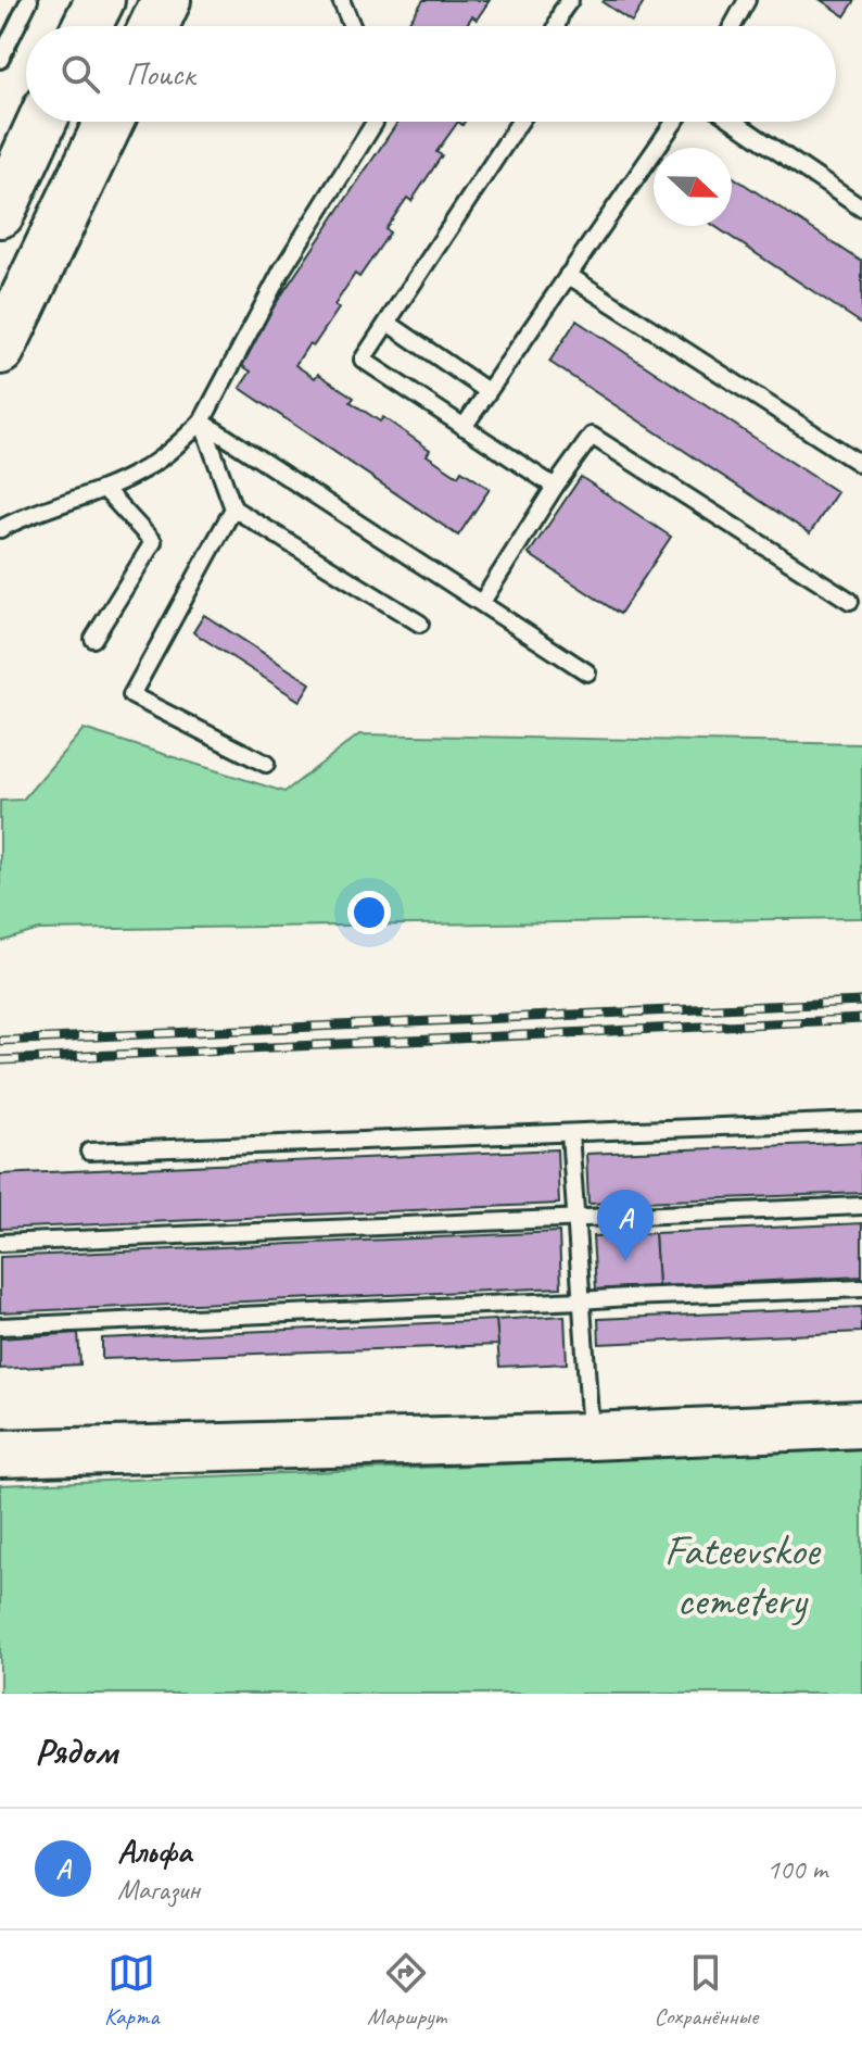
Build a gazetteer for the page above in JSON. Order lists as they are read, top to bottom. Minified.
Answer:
{"parks":["Fateevskoe cemetery"],"north":"right","page":{"search":"Поиск","pins":"A","heading":"Рядом","list":[{"mark":"A","name":"Альфа","note":"Магазин","value":"100 m"}],"nav":["Карта","Маршрут","Сохранённые"]}}
